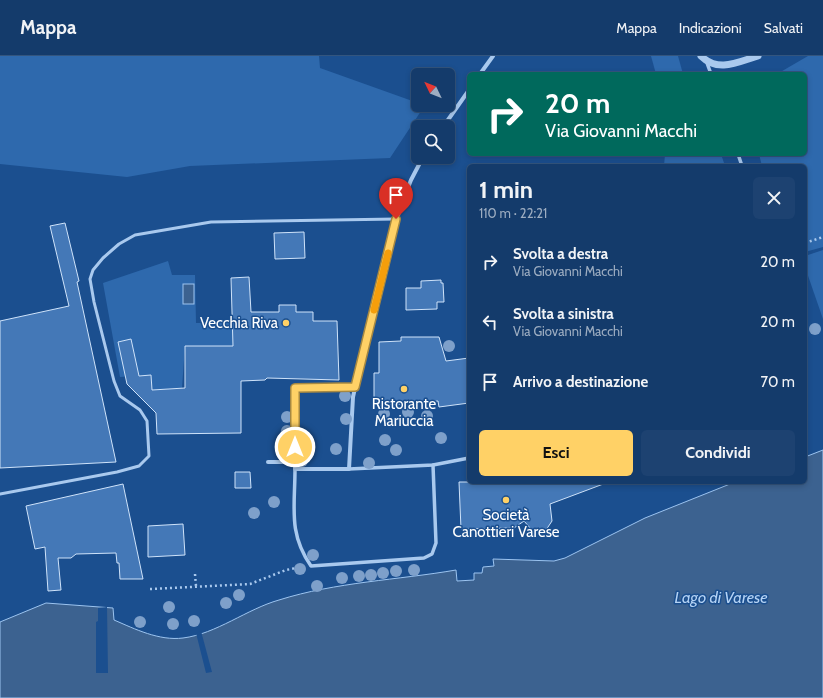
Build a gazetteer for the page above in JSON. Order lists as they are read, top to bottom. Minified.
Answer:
{"water":["Lago di Varese"],"places":["Vecchia Riva","Ristorante Mariuccia","Società Canottieri Varese"],"north":"top left","page":{"header":"Mappa","nav":["Mappa","Indicazioni","Salvati"],"turn":["20 m","Via Giovanni Macchi"],"heading":["1 min","110 m · 22:21"],"list":[{"name":"Svolta a destra","note":"Via Giovanni Macchi","value":"20 m"},{"name":"Svolta a sinistra","note":"Via Giovanni Macchi","value":"20 m"},{"name":"Arrivo a destinazione","value":"70 m"}],"buttons":["Esci","Condividi"]}}
